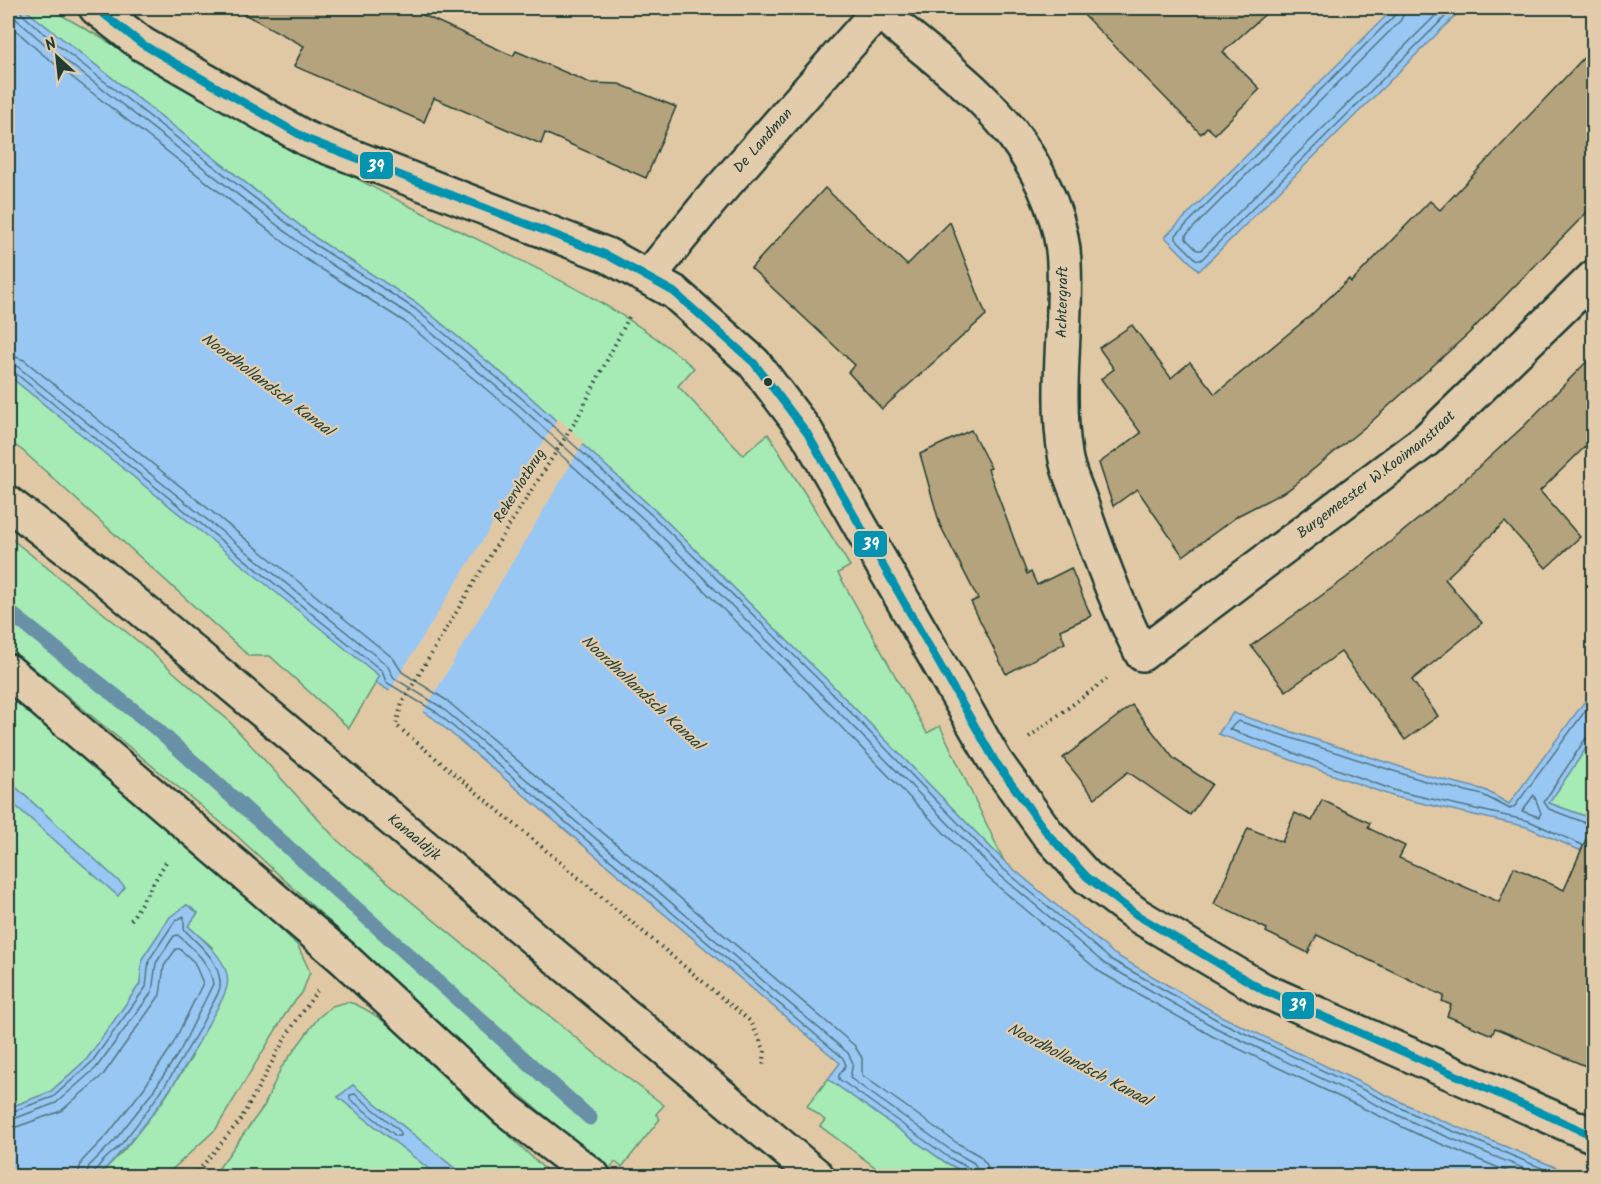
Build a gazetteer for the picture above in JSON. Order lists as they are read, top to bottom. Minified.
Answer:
{"streets":{"street":["De Landman","Achtergraft","Burgemeester W.Kooimanstraat","Kanaaldijk"],"path":["Rekervlotbrug"]},"crossings":[["De Landman","Achtergraft"],["De Landman","Rekervlotbrug"],["Achtergraft","Burgemeester W.Kooimanstraat"]],"water":["Noordhollandsch Kanaal"],"lines":["transit line 39"],"north":"top left"}
